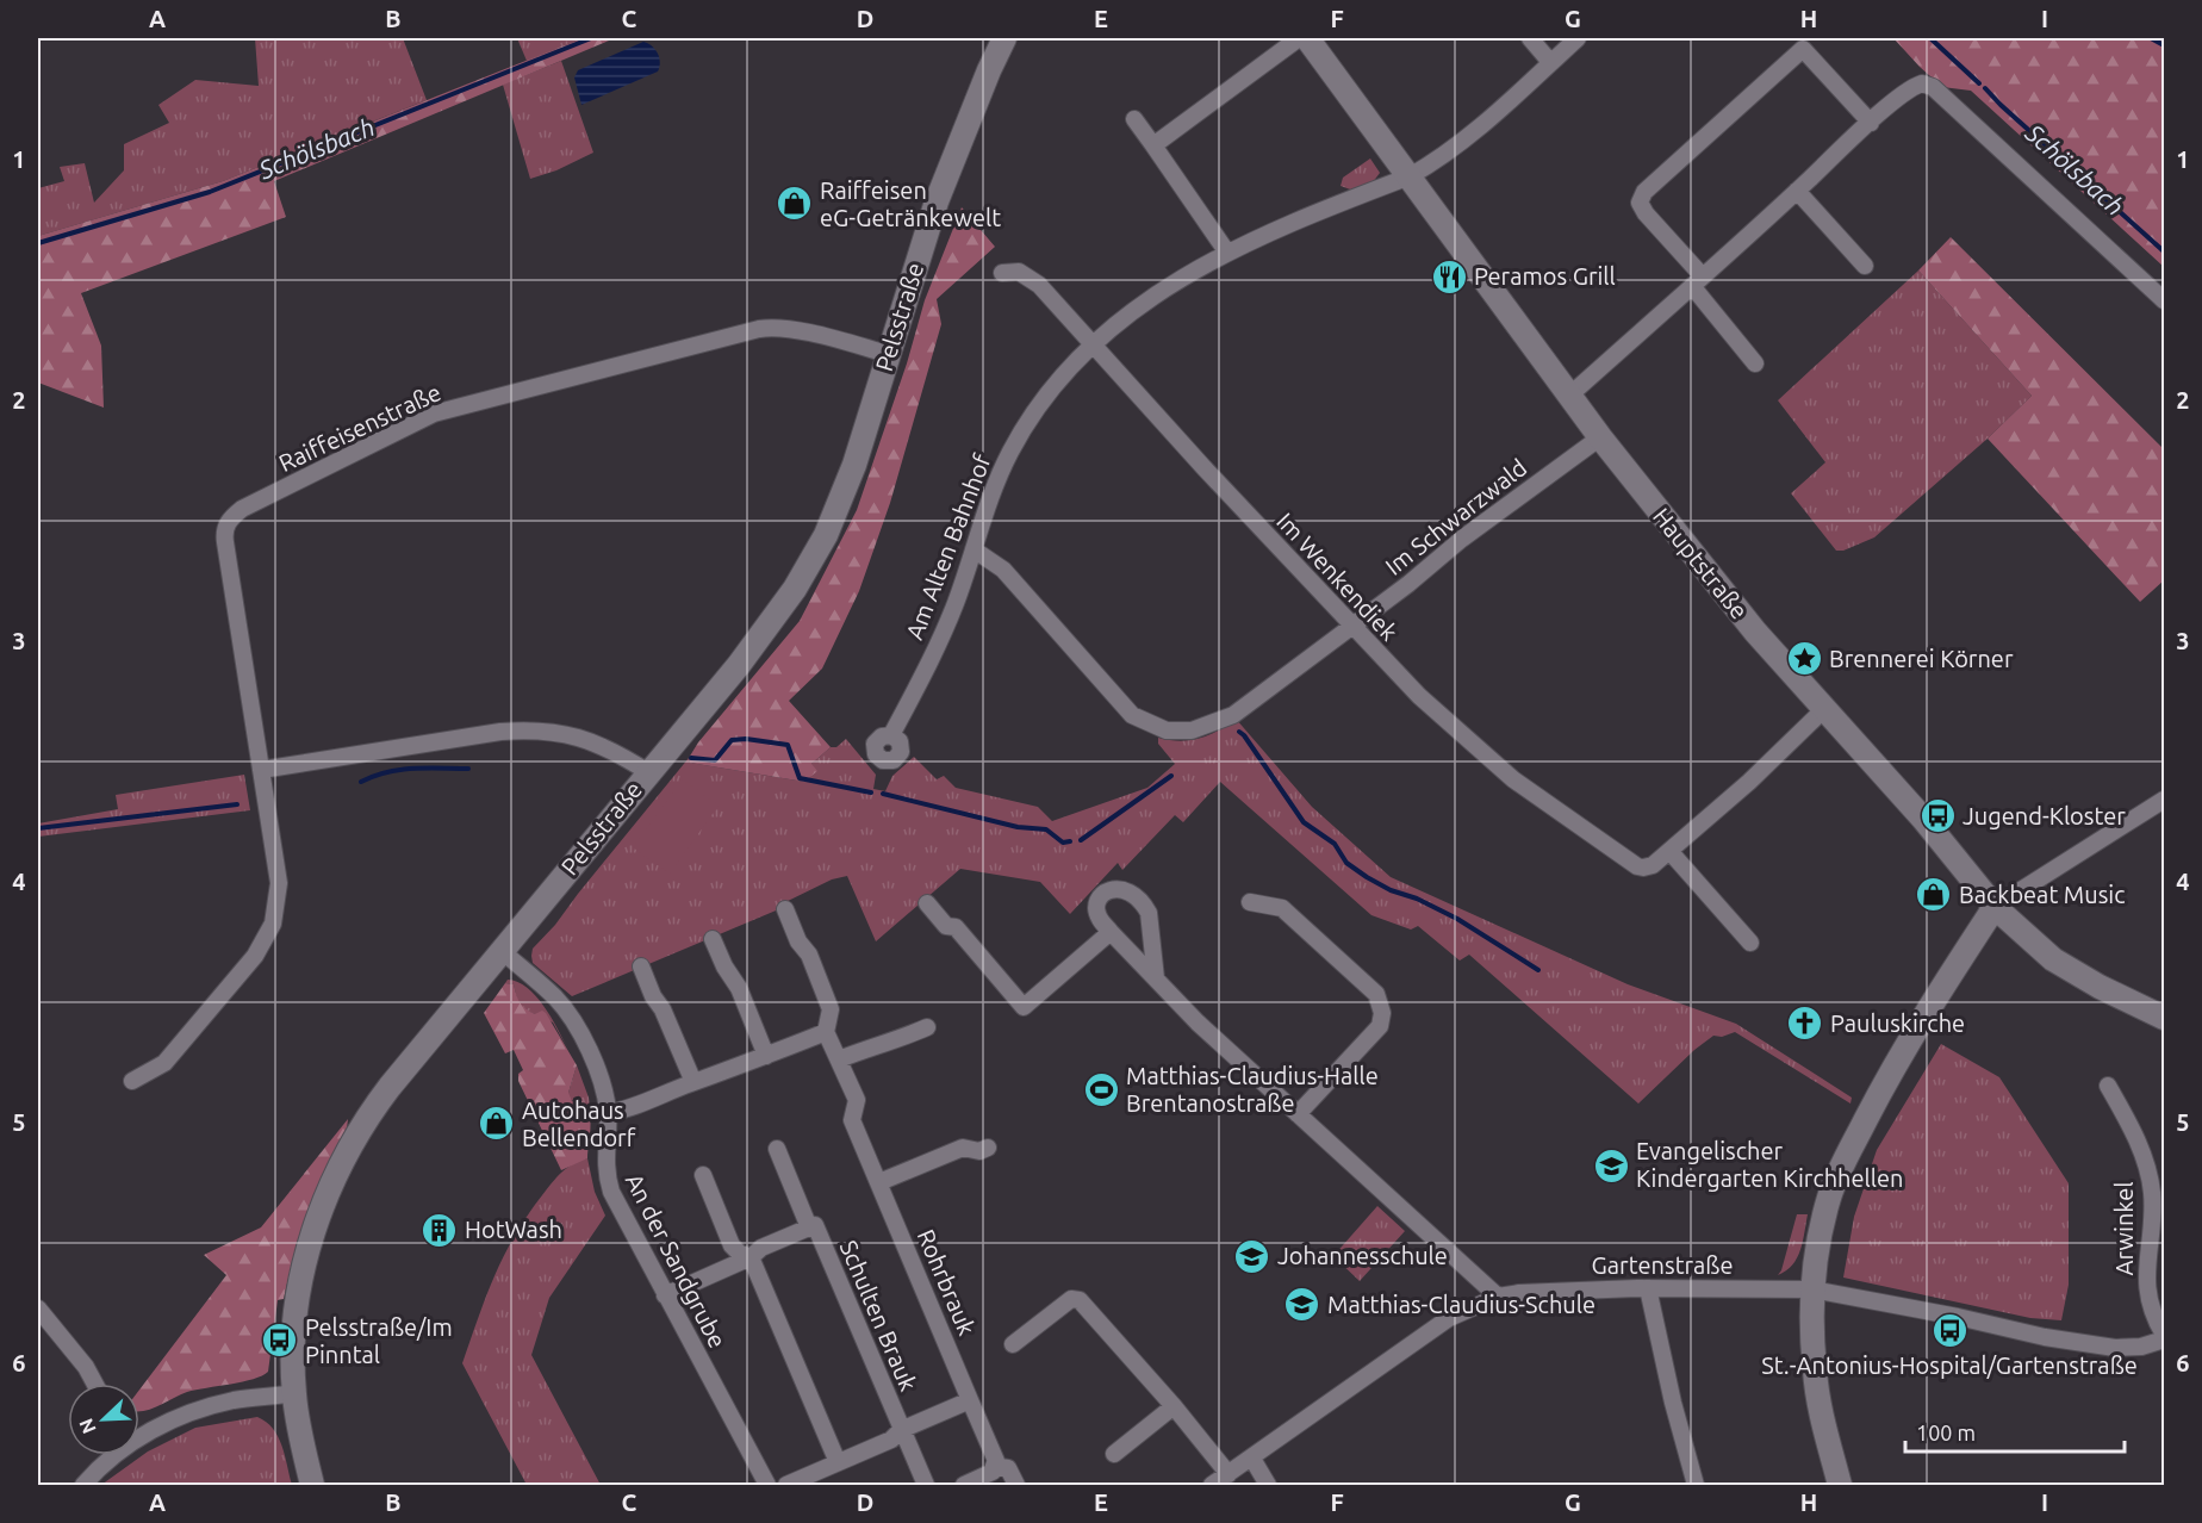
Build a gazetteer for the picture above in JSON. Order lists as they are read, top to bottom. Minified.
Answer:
{"streets":{"street":["Pelsstraße","Raiffeisenstraße","Im Schwarzwald","Am Alten Bahnhof","Hauptstraße","Im Wenkendiek","Arwinkel","An der Sandgrube","Gartenstraße","Rohrbrauk","Schulten Brauk"]},"crossings":[["Pelsstraße","Raiffeisenstraße"],["Pelsstraße","An der Sandgrube"],["Im Schwarzwald","Am Alten Bahnhof"],["Im Schwarzwald","Hauptstraße"],["Im Schwarzwald","Im Wenkendiek"],["Am Alten Bahnhof","Hauptstraße"],["Am Alten Bahnhof","Im Wenkendiek"],["Hauptstraße","Im Wenkendiek"],["Arwinkel","Gartenstraße"],["An der Sandgrube","Schulten Brauk"]],"water":["Schölsbach"],"places":{"shop":["Raiffeisen eG-Getränkewelt","Backbeat Music","Autohaus Bellendorf"],"restaurant":["Peramos Grill"],"place":["Brennerei Körner"],"bus stop":["Jugend-Kloster","St.-Antonius-Hospital/Gartenstraße","Pelsstraße/Im Pinntal"],"church":["Pauluskirche"],"sports":["Matthias-Claudius-Halle Brentanostraße"],"school or university":["Evangelischer Kindergarten Kirchhellen","Johannesschule","Matthias-Claudius-Schule"],"building":["HotWash"]},"scale_bar":"100 m","north":"bottom left","grid":{"columns":["A","B","C","D","E","F","G","H","I"],"rows":["1","2","3","4","5","6"]}}
